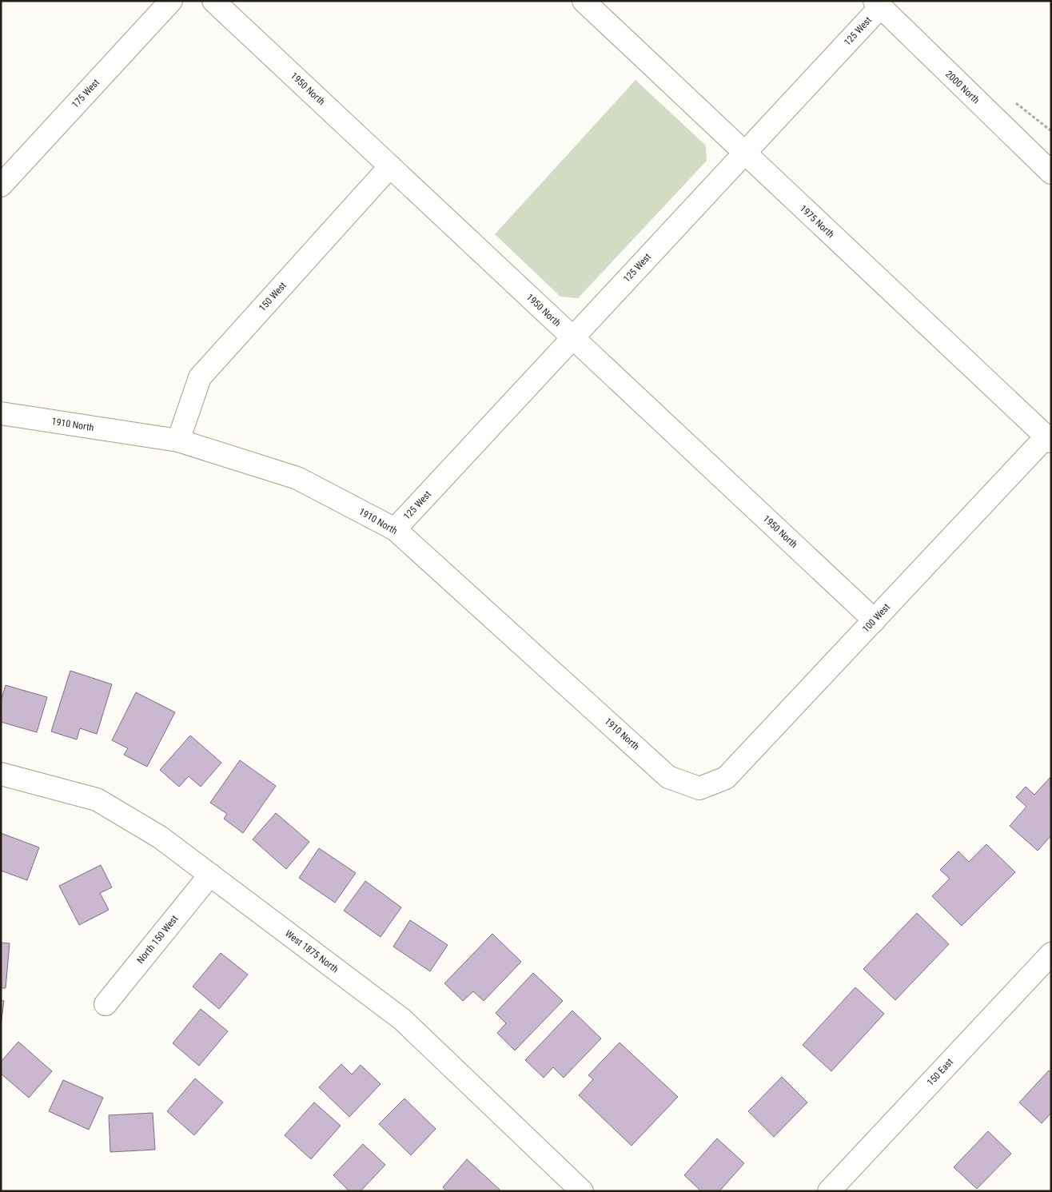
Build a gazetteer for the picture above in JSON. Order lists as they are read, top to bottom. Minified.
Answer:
{"streets":{"street":["125 West","2000 North","1950 North","175 West","1975 North","150 West","1910 North","100 West","North 150 West","West 1875 North","150 East"]},"crossings":[["125 West","2000 North"],["125 West","1950 North"],["125 West","1975 North"],["125 West","1910 North"],["1950 North","150 West"],["1950 North","100 West"],["1975 North","100 West"],["150 West","1910 North"],["1910 North","100 West"],["North 150 West","West 1875 North"]]}
